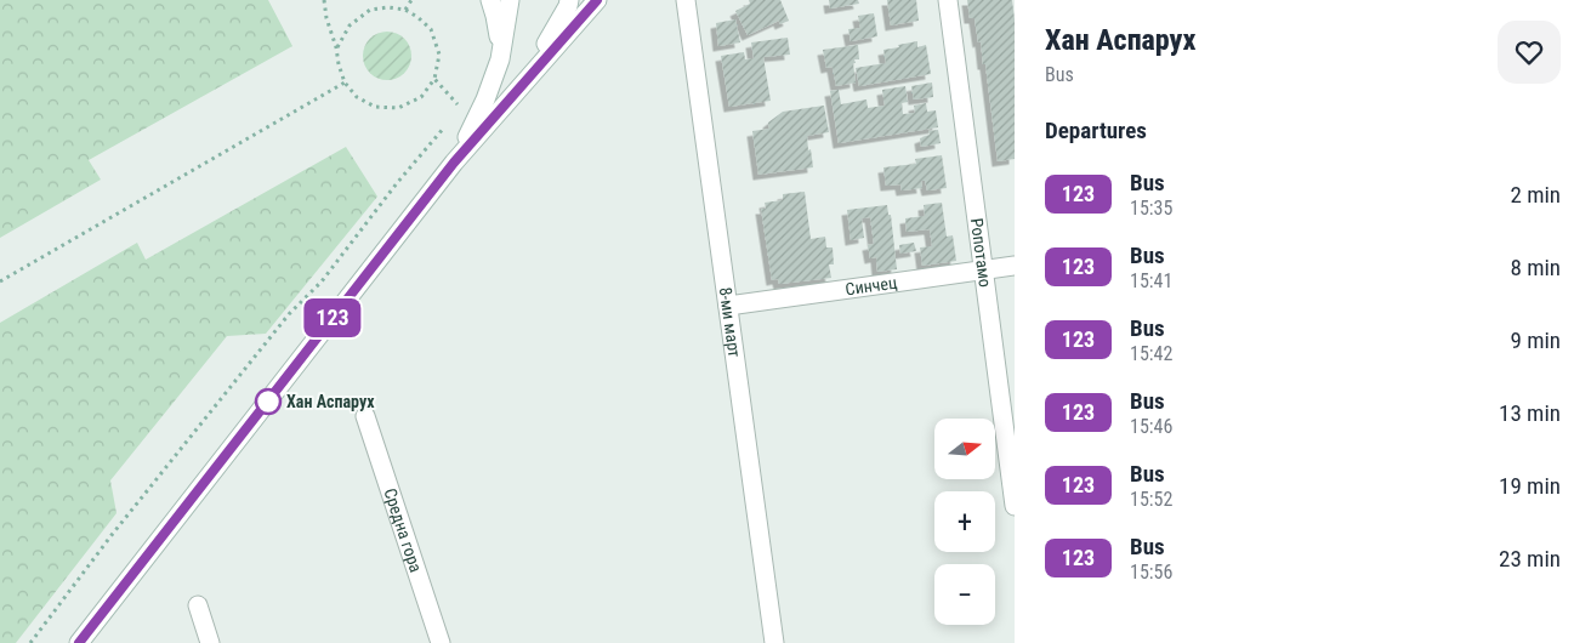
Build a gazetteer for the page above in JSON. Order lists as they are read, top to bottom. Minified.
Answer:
{"streets":{"street":["Ропотамо","Синчец","8-ми март","Средна гора"]},"crossings":[["Ропотамо","Синчец"],["Синчец","8-ми март"]],"places":["Хан Аспарух"],"lines":["bus line 123"],"north":"right","page":{"on_map":"123","heading":[["Хан Аспарух","Bus"],"Departures"],"list":[{"mark":"123","name":"Bus","note":"15:35","value":"2 min"},{"mark":"123","name":"Bus","note":"15:41","value":"8 min"},{"mark":"123","name":"Bus","note":"15:42","value":"9 min"},{"mark":"123","name":"Bus","note":"15:46","value":"13 min"},{"mark":"123","name":"Bus","note":"15:52","value":"19 min"},{"mark":"123","name":"Bus","note":"15:56","value":"23 min"}],"map_buttons":["+","−"]}}
